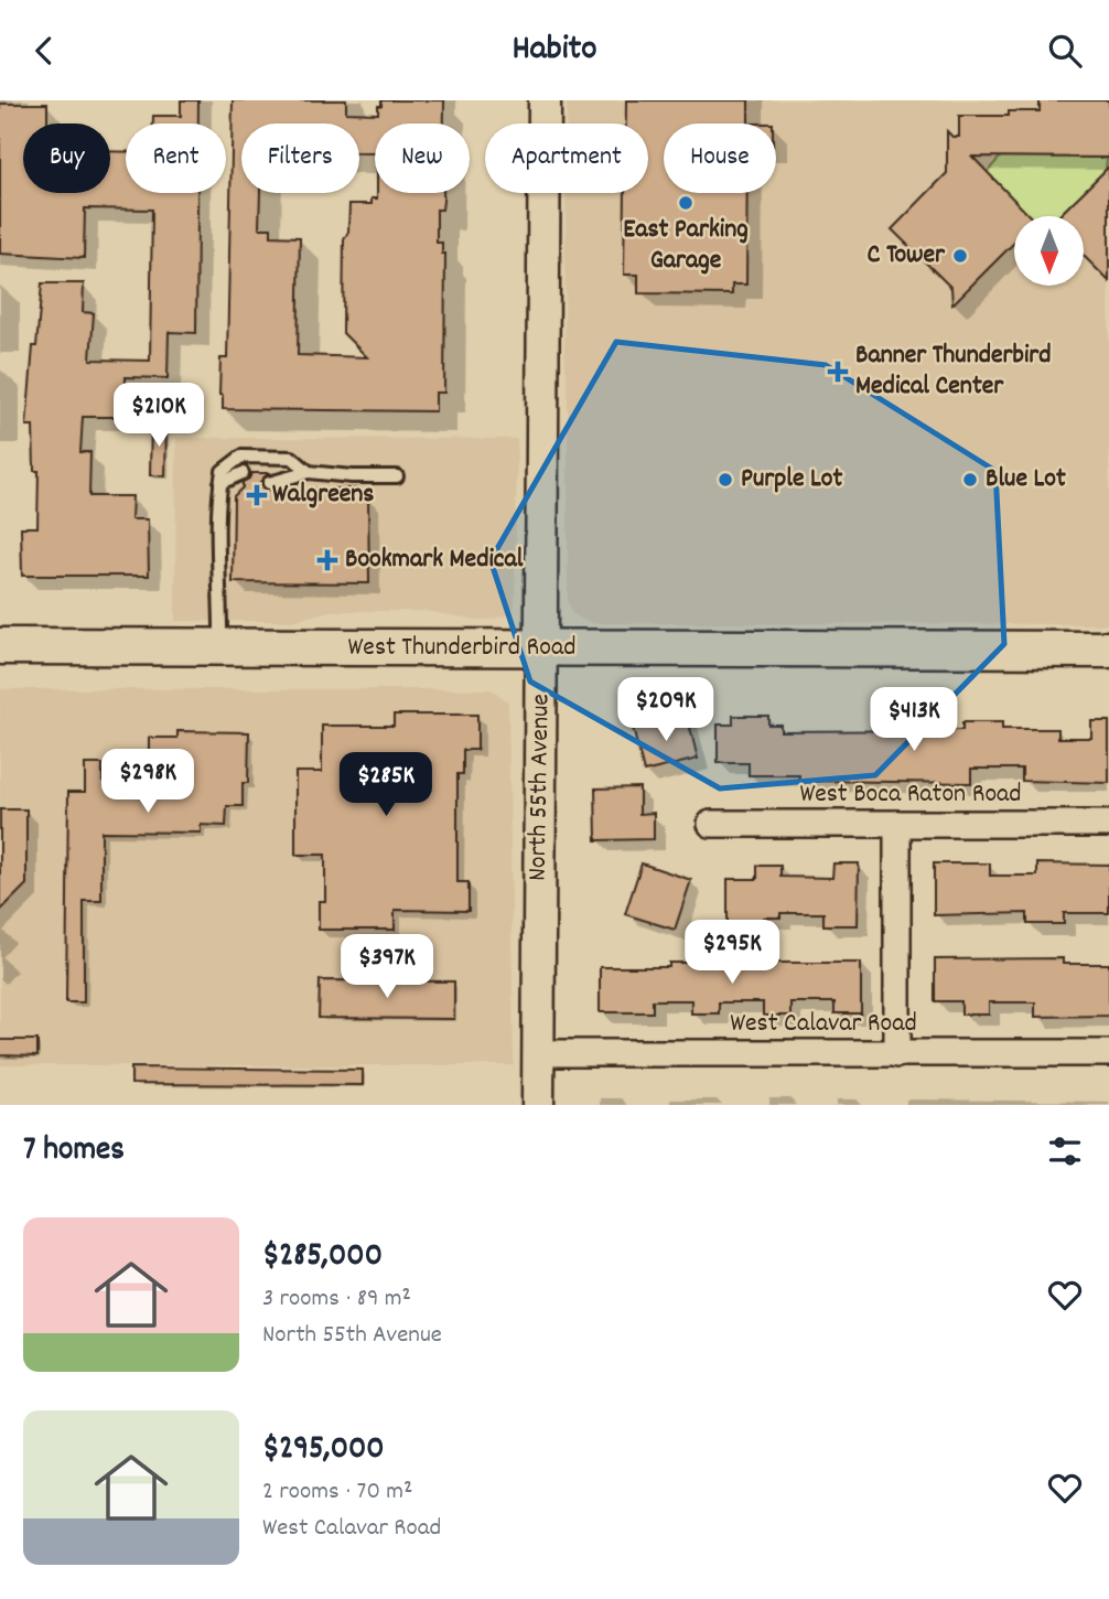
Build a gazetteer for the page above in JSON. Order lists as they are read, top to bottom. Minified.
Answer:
{"streets":{"main road":["West Thunderbird Road"],"street":["North 55th Avenue","West Boca Raton Road","West Calavar Road"]},"crossings":[["West Thunderbird Road","North 55th Avenue"],["North 55th Avenue","West Calavar Road"]],"places":{"other":["East Parking Garage","C Tower","Purple Lot","Blue Lot"],"health":["Banner Thunderbird Medical Center","Walgreens","Bookmark Medical"]},"north":"bottom","page":{"header":"Habito","chip":["Buy","Rent","Filters","New","Apartment","House"],"price":["$210K","$209K","$413K","$298K","$285K","$295K","$397K"],"heading":"7 homes","list":[{"name":"$285,000","note":"3 rooms · 89 m² · North 55th Avenue"},{"name":"$295,000","note":"2 rooms · 70 m² · West Calavar Road"}]}}
